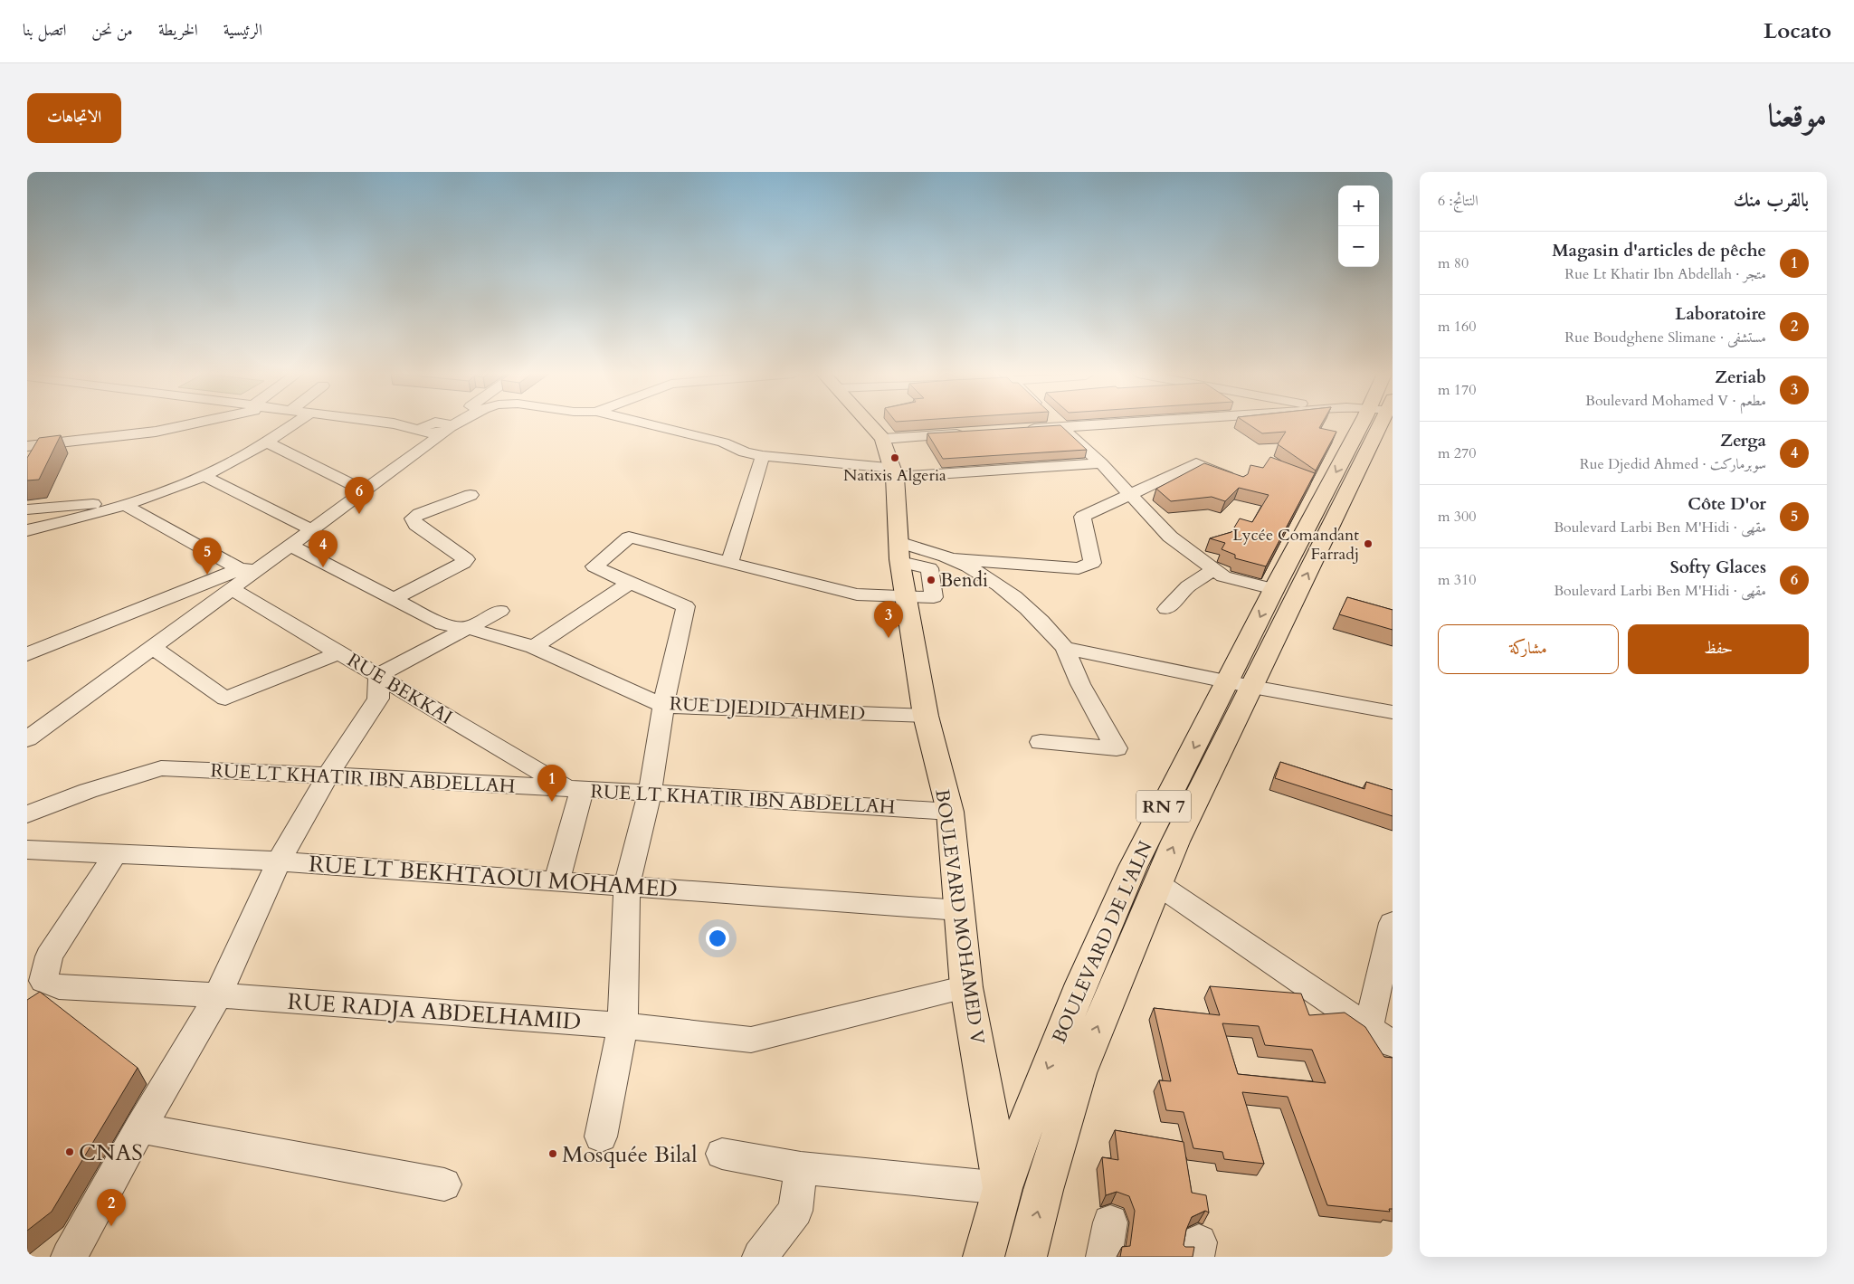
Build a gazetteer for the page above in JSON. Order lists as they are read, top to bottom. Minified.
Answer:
{"streets":{"main road":["RN 7","BOULEVARD MOHAMED V","BOULEVARD DE L'ALN"],"street":["RUE BEKKAI","RUE DJEDID AHMED","RUE LT KHATIR IBN ABDELLAH","RUE LT BEKHTAOUI MOHAMED","RUE RADJA ABDELHAMID"]},"crossings":[["RUE BEKKAI","RUE LT KHATIR IBN ABDELLAH"],["RUE DJEDID AHMED","BOULEVARD MOHAMED V"],["RUE LT KHATIR IBN ABDELLAH","BOULEVARD MOHAMED V"],["RUE LT BEKHTAOUI MOHAMED","BOULEVARD MOHAMED V"],["RUE LT BEKHTAOUI MOHAMED","RUE RADJA ABDELHAMID"],["BOULEVARD MOHAMED V","BOULEVARD DE L'ALN"],["BOULEVARD MOHAMED V","RUE RADJA ABDELHAMID"]],"places":["Natixis Algeria","Lycée Comandant Farradj","Bendi","CNAS","Mosquée Bilal"],"page":{"header":"Locato","nav":["الرئيسية","الخريطة","من نحن","اتصل بنا"],"title":"موقعنا","buttons":["الاتجاهات",["حفظ","مشاركة"]],"heading":["بالقرب منك","النتائج: 6"],"map_buttons":["+","−"],"list":[{"mark":"1","name":"Magasin d'articles de pêche","note":"متجر · Rue Lt Khatir Ibn Abdellah","value":"80 m"},{"mark":"2","name":"Laboratoire","note":"مستشفى · Rue Boudghene Slimane","value":"160 m"},{"mark":"3","name":"Zeriab","note":"مطعم · Boulevard Mohamed V","value":"170 m"},{"mark":"4","name":"Zerga","note":"سوبرماركت · Rue Djedid Ahmed","value":"270 m"},{"mark":"5","name":"Côte D'or","note":"مقهى · Boulevard Larbi Ben M'Hidi","value":"300 m"},{"mark":"6","name":"Softy Glaces","note":"مقهى · Boulevard Larbi Ben M'Hidi","value":"310 m"}],"pins":["6","4","5","3","1","2"]}}
